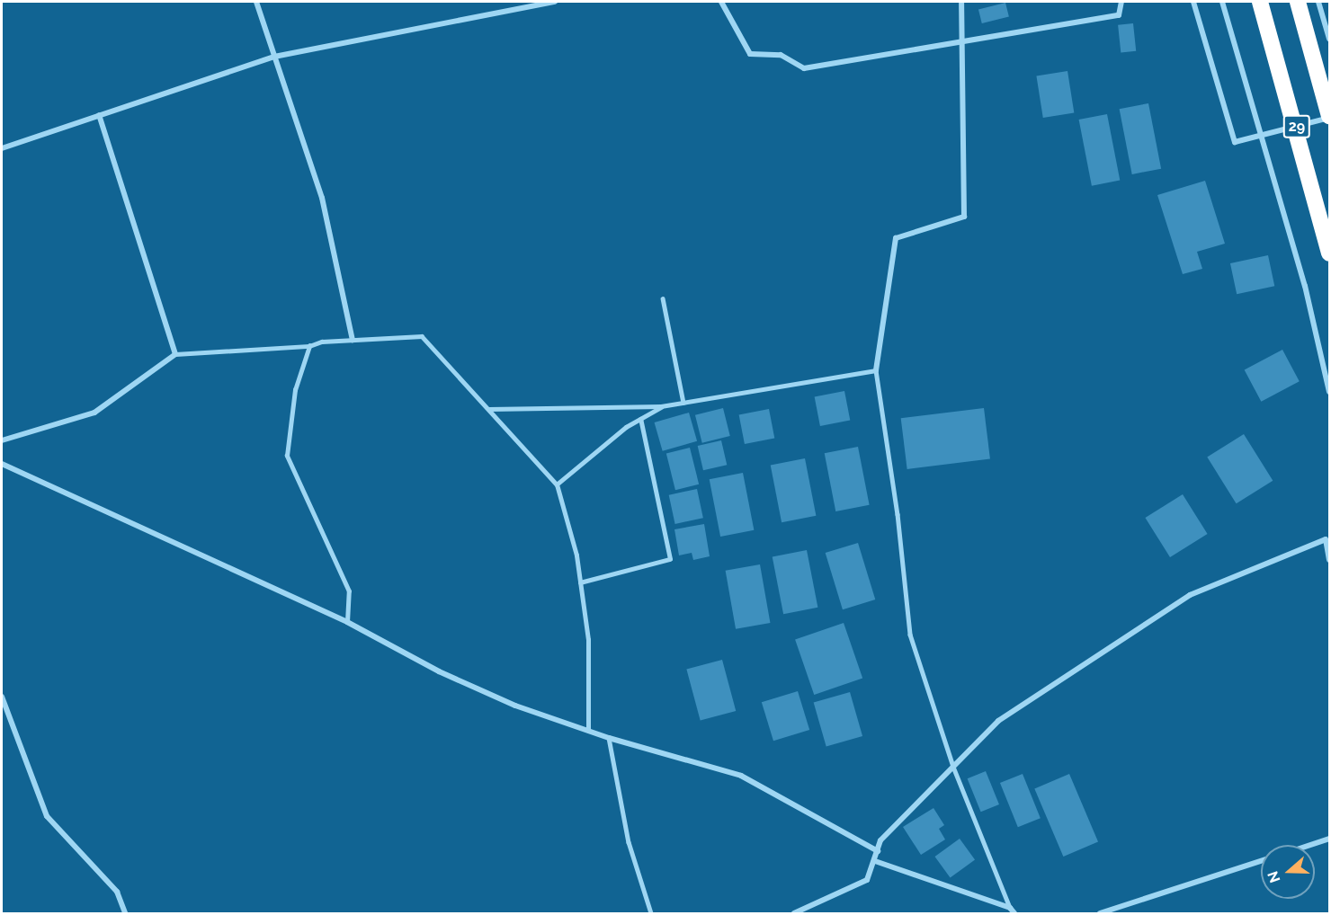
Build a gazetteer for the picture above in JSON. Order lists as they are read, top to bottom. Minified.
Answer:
{"streets":{"highway":["29"]},"north":"left"}
